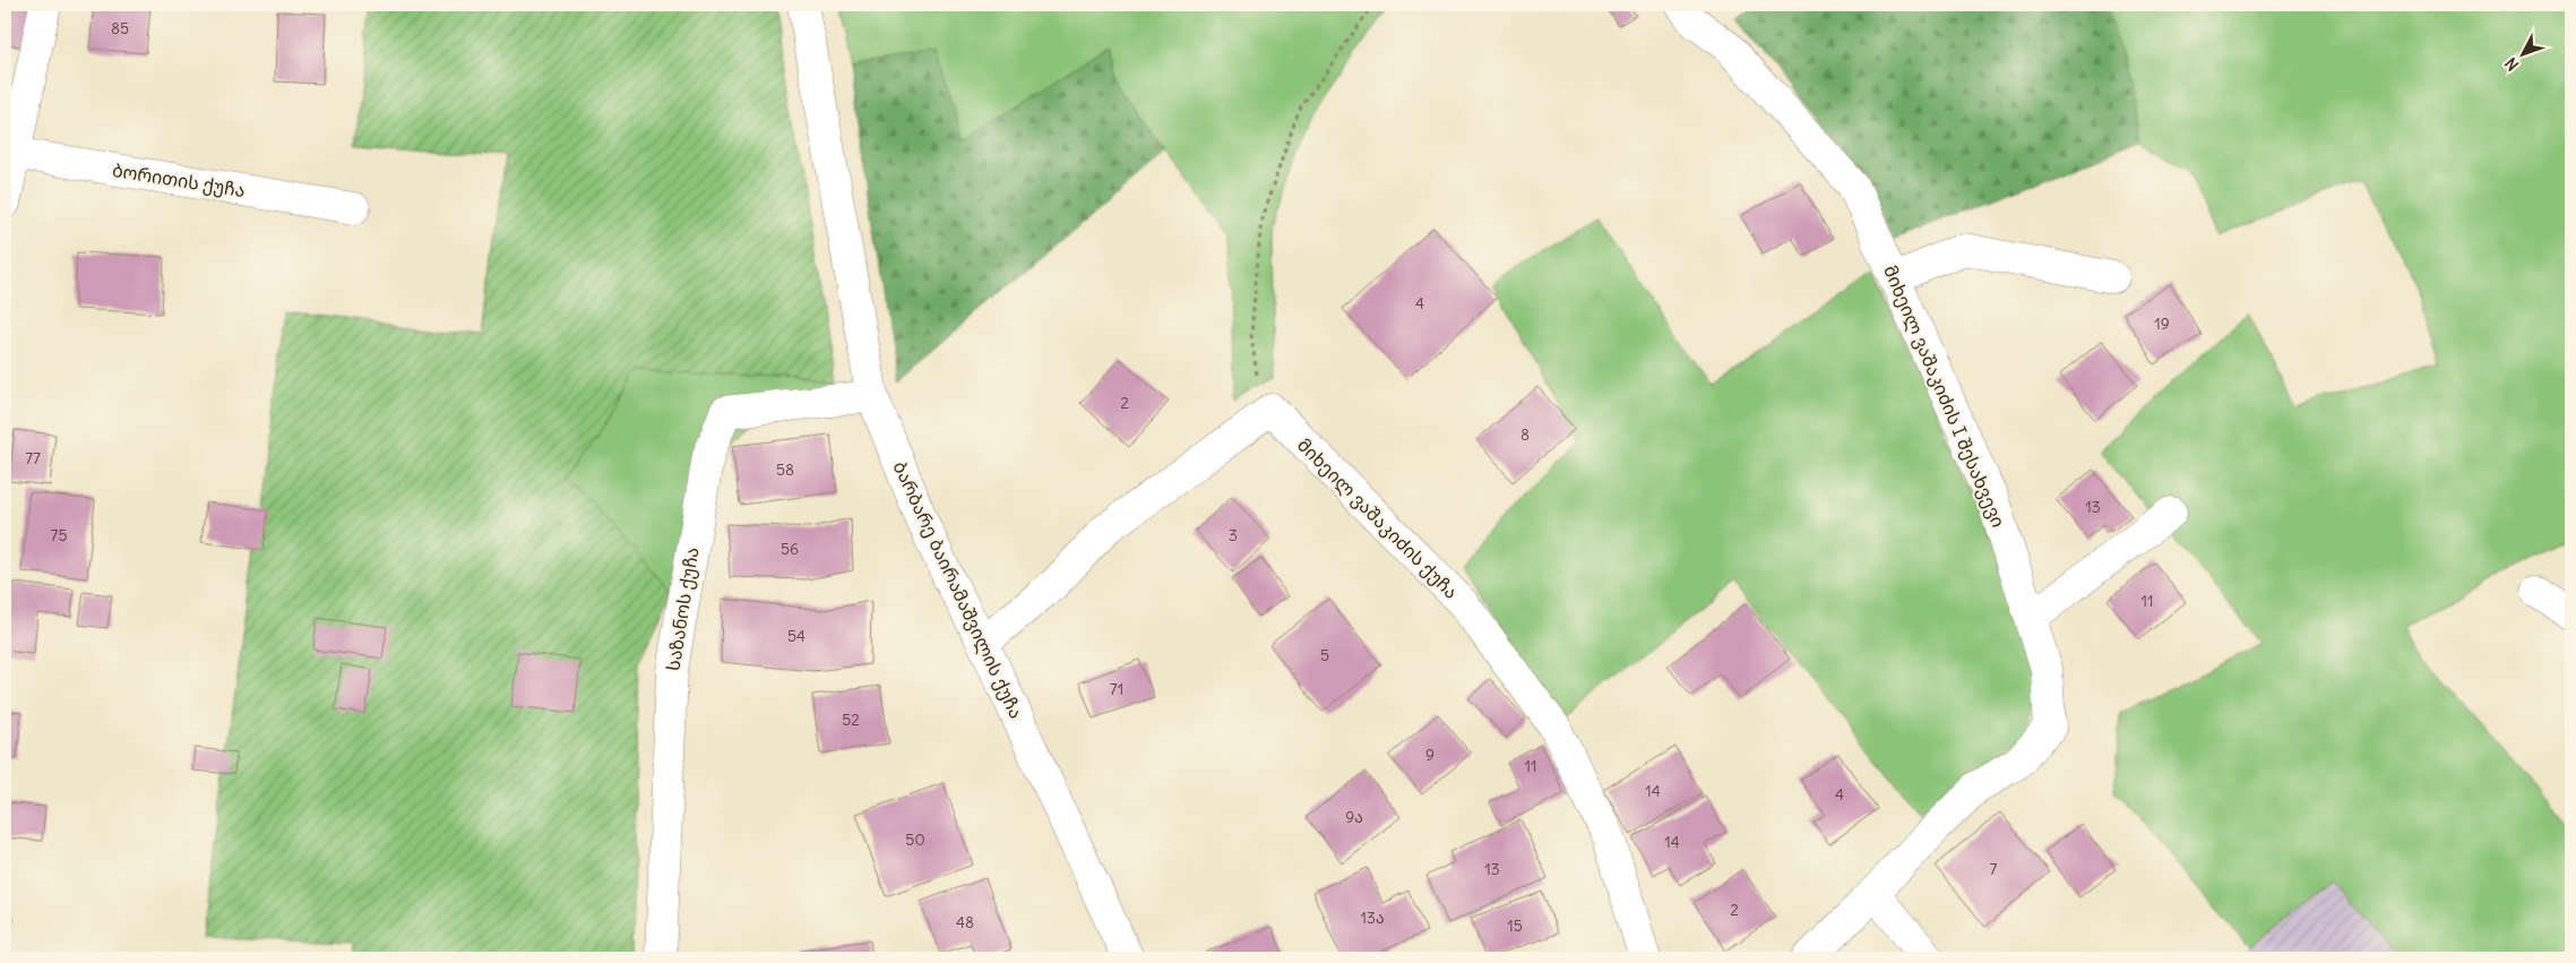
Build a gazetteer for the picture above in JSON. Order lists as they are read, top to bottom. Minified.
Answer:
{"streets":{"street":["ბორითის ქუჩა","მიხეილ ვაშაკიძის I შესახვევი","მიხეილ ვაშაკიძის ქუჩა","ბარბარე ბაირამაშვილის ქუჩა","საზანოს ქუჩა"]},"crossings":[["ბარბარე ბაირამაშვილის ქუჩა","საზანოს ქუჩა"]],"house_numbers":["85","4","19","2","8","77","58","13","75","3","56","11","54","5","71","52","9","11","14","4","9ა","50","14","13","7","2","13ა","48","15"],"north":"bottom left"}
